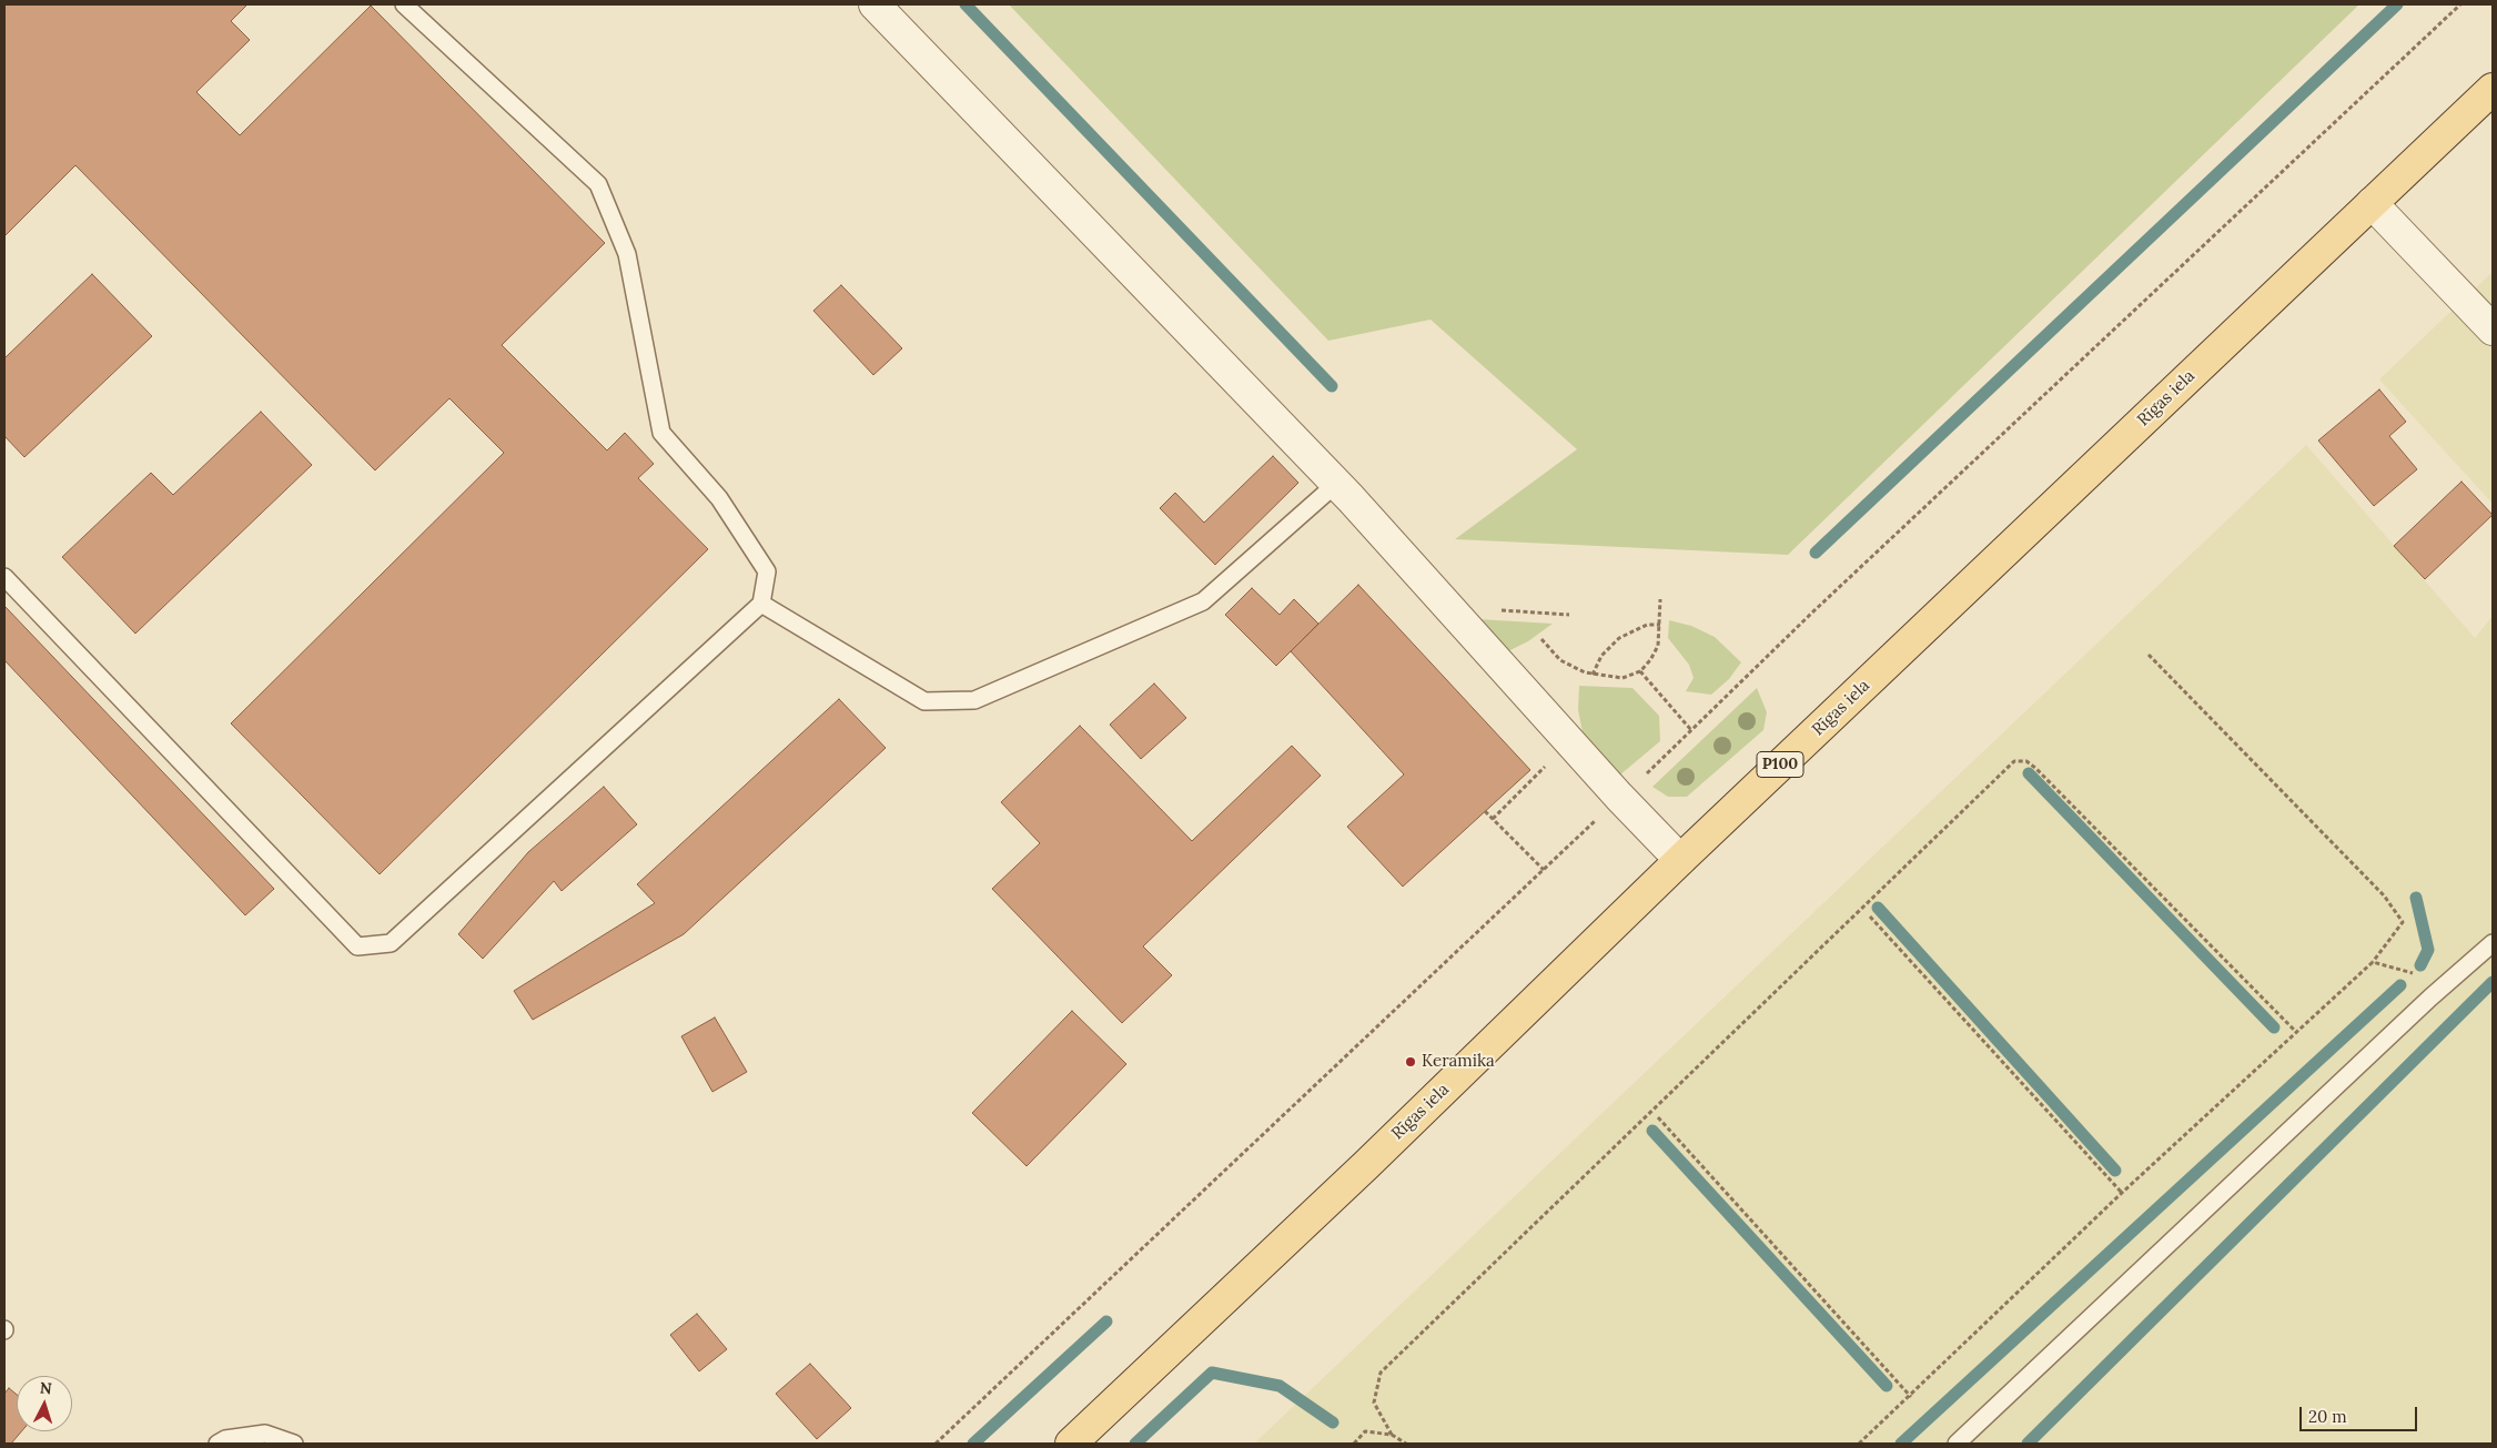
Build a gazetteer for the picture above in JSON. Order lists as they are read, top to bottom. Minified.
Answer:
{"streets":{"main road":["Rīgas iela","P100"]},"places":["Keramika"],"scale_bar":"20 m","north":"top"}
